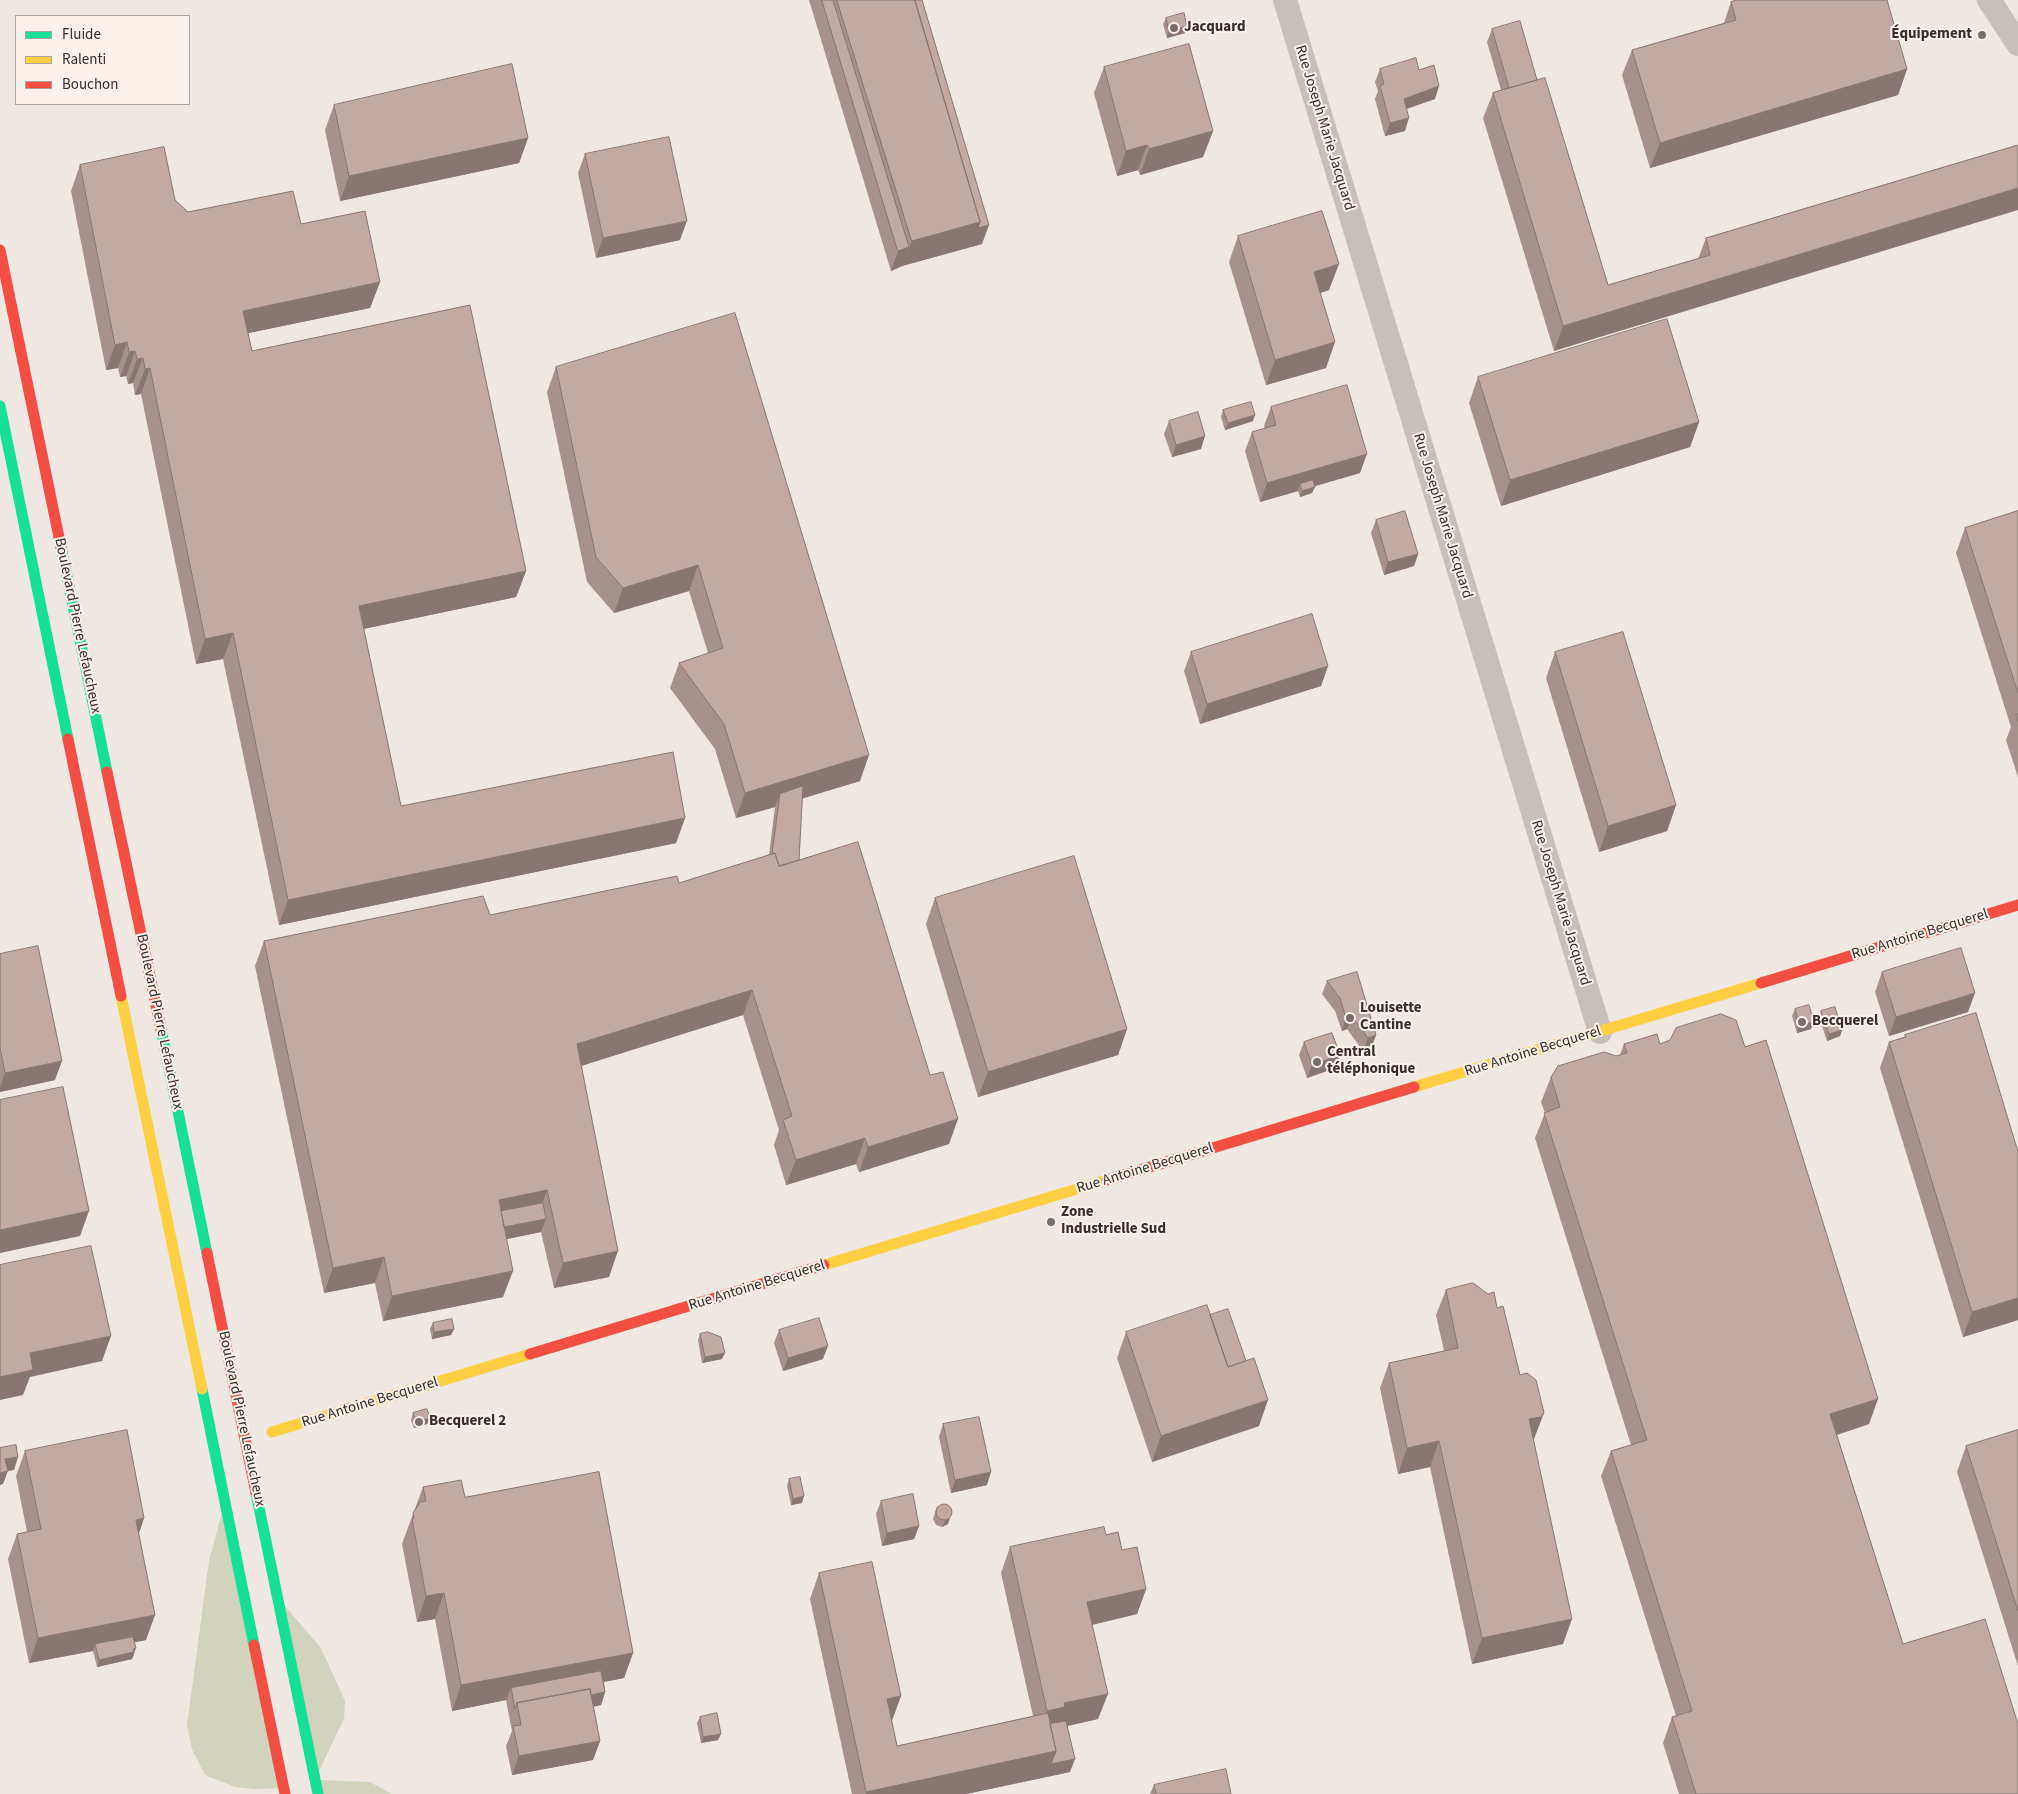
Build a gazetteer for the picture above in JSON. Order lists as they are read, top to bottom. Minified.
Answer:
{"streets":{"main road":["Boulevard Pierre Lefaucheux","Rue Antoine Becquerel"],"street":["Rue Joseph Marie Jacquard"]},"crossings":[["Rue Joseph Marie Jacquard","Rue Antoine Becquerel"]],"places":["Jacquard","Équipement","Louisette Cantine","Becquerel","Central téléphonique","Zone Industrielle Sud","Becquerel 2"],"legend":["Fluide","Ralenti","Bouchon"]}
